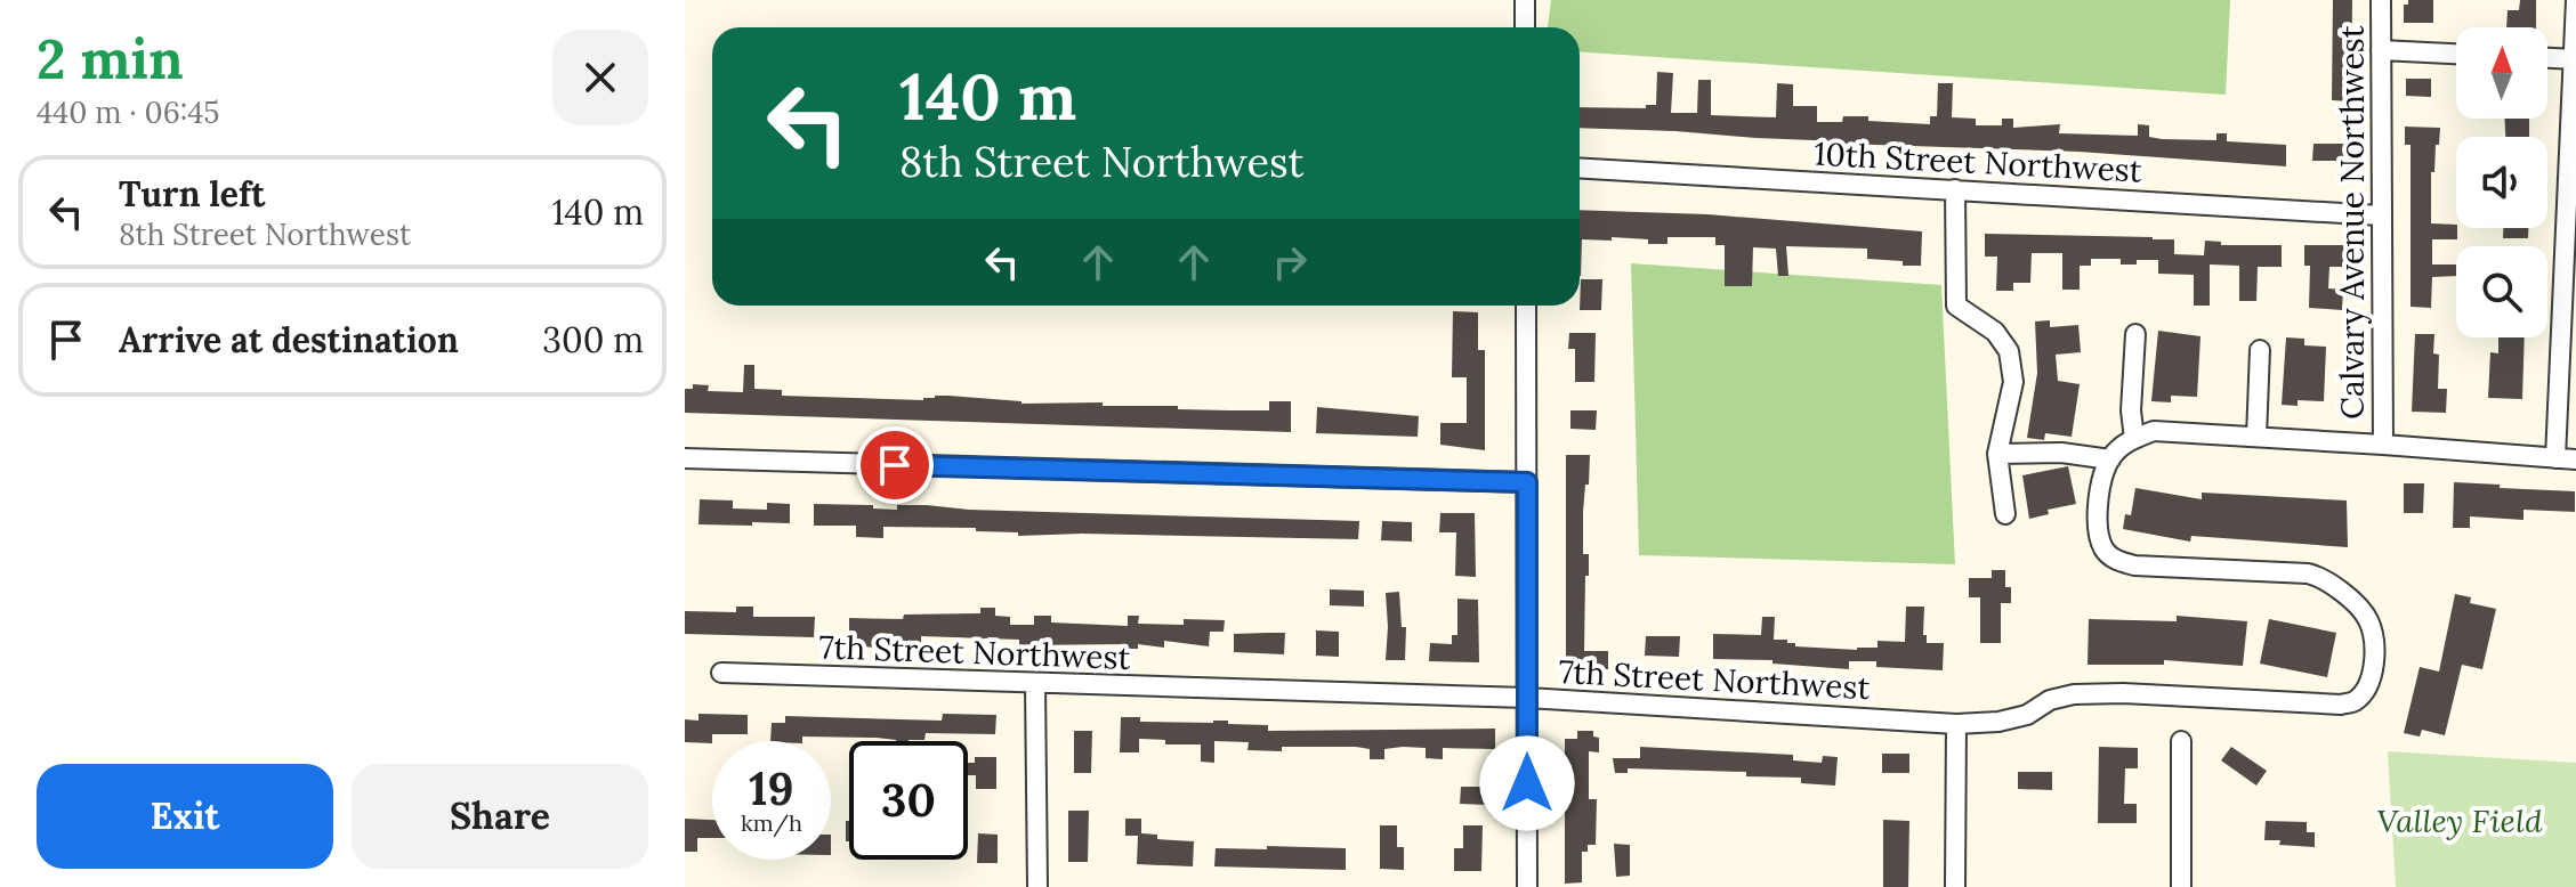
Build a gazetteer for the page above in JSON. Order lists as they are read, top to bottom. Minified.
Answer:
{"streets":{"street":["10th Street Northwest","Calvary Avenue Northwest","7th Street Northwest"]},"crossings":[["10th Street Northwest","Calvary Avenue Northwest"]],"parks":["Valley Field"],"north":"top","page":{"heading":["2 min","440 m · 06:45"],"turn":["140 m","8th Street Northwest"],"list":[{"name":"Turn left","note":"8th Street Northwest","value":"140 m"},{"name":"Arrive at destination","value":"300 m"}],"speed":"19 km/h","limit":"30","buttons":["Exit","Share"]}}
